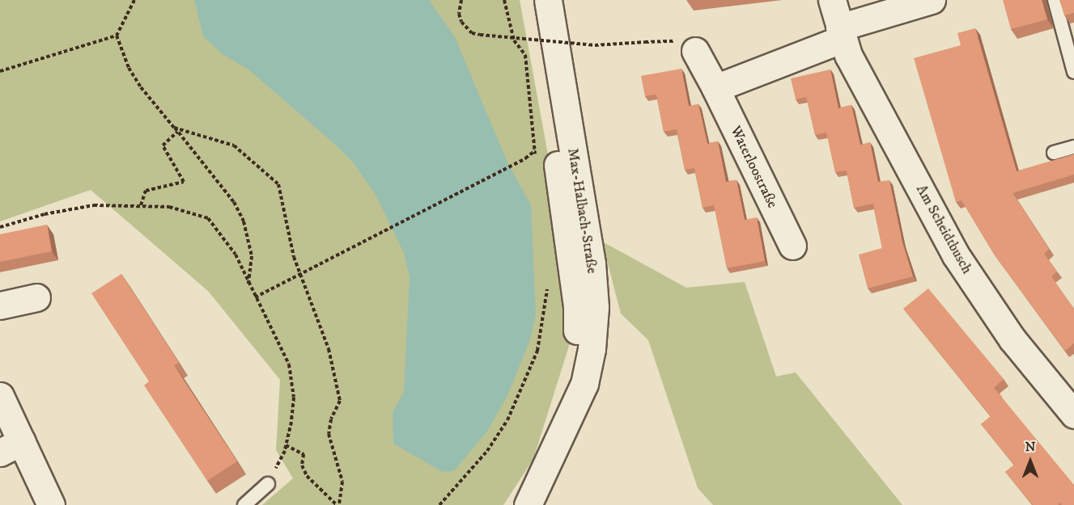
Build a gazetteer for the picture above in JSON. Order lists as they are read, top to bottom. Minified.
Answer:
{"streets":{"street":["Waterloostraße","Max-Halbach-Straße","Am Scheidtbusch"]},"north":"top"}
